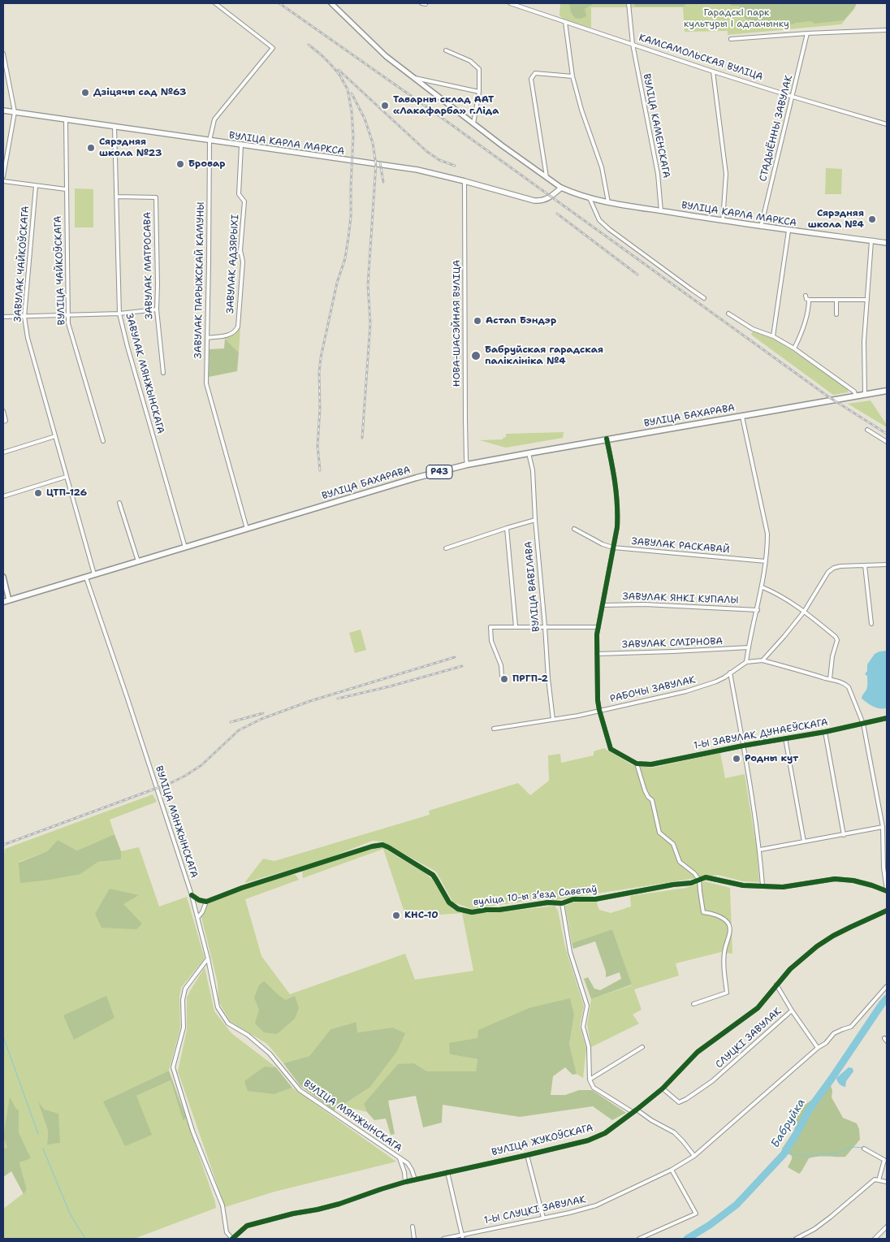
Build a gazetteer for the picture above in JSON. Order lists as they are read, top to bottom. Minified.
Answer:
{"streets":{"main road":["ВУЛІЦА КАРЛА МАРКСА","ВУЛІЦА БАХАРАВА","Р43"],"street":["КАМСАМОЛЬСКАЯ ВУЛІЦА","ВУЛІЦА КАМЕНСКАГА","СТАДЫЁННЫ ЗАВУЛАК","ЗАВУЛАК ЧАЙКОЎСКАГА","ЗАВУЛАК АДЗЯРЫХІ","ЗАВУЛАК МАТРОСАВА","ВУЛІЦА ЧАЙКОЎСКАГА","ЗАВУЛАК ПАРЫЖСКАЙ КАМУНЫ","НОВА-ШАСЭЙНАЯ ВУЛІЦА","ЗАВУЛАК МЯНЖЫНСКАГА","ЗАВУЛАК РАСКАВАЙ","ВУЛІЦА ВАВІЛАВА","ЗАВУЛАК ЯНКІ КУПАЛЫ","ЗАВУЛАК СМІРНОВА","РАБОЧЫ ЗАВУЛАК","1-Ы ЗАВУЛАК ДУНАЕЎСКАГА","ВУЛІЦА МЯНЖЫНСКАГА","вуліца 10-ы зʼезд Саветаў","СЛУЦКІ ЗАВУЛАК","ВУЛІЦА ЖУКОЎСКАГА","1-Ы СЛУЦКІ ЗАВУЛАК"]},"crossings":[["КАМСАМОЛЬСКАЯ ВУЛІЦА","ВУЛІЦА КАМЕНСКАГА"],["КАМСАМОЛЬСКАЯ ВУЛІЦА","СТАДЫЁННЫ ЗАВУЛАК"],["ВУЛІЦА КАМЕНСКАГА","ВУЛІЦА КАРЛА МАРКСА"],["СТАДЫЁННЫ ЗАВУЛАК","ВУЛІЦА КАРЛА МАРКСА"],["ВУЛІЦА КАРЛА МАРКСА","ЗАВУЛАК АДЗЯРЫХІ"],["ВУЛІЦА КАРЛА МАРКСА","ВУЛІЦА ЧАЙКОЎСКАГА"],["ВУЛІЦА КАРЛА МАРКСА","ЗАВУЛАК ПАРЫЖСКАЙ КАМУНЫ"],["ВУЛІЦА КАРЛА МАРКСА","НОВА-ШАСЭЙНАЯ ВУЛІЦА"],["ВУЛІЦА КАРЛА МАРКСА","ЗАВУЛАК МЯНЖЫНСКАГА"],["ЗАВУЛАК ЧАЙКОЎСКАГА","ВУЛІЦА БАХАРАВА"],["ЗАВУЛАК АДЗЯРЫХІ","ЗАВУЛАК ПАРЫЖСКАЙ КАМУНЫ"],["ЗАВУЛАК МАТРОСАВА","ЗАВУЛАК МЯНЖЫНСКАГА"],["ЗАВУЛАК ПАРЫЖСКАЙ КАМУНЫ","ВУЛІЦА БАХАРАВА"],["НОВА-ШАСЭЙНАЯ ВУЛІЦА","ВУЛІЦА БАХАРАВА"],["ЗАВУЛАК МЯНЖЫНСКАГА","ВУЛІЦА БАХАРАВА"],["ВУЛІЦА БАХАРАВА","ВУЛІЦА ВАВІЛАВА"],["ВУЛІЦА БАХАРАВА","ВУЛІЦА МЯНЖЫНСКАГА"],["ВУЛІЦА ВАВІЛАВА","РАБОЧЫ ЗАВУЛАК"],["ВУЛІЦА МЯНЖЫНСКАГА","ВУЛІЦА ЖУКОЎСКАГА"],["СЛУЦКІ ЗАВУЛАК","ВУЛІЦА ЖУКОЎСКАГА"],["СЛУЦКІ ЗАВУЛАК","1-Ы СЛУЦКІ ЗАВУЛАК"]],"water":["Бабруйка"],"parks":["Гарадскі парк культуры і адпачынку"],"places":["Дзіцячы сад №63","Таварны склад ААТ «Лакафарба» г.Ліда","Сярэдняя школа №23","Бровар","Сярэдняя школа №4","Астап Бэндэр","Бабруйская гарадская паліклініка №4","ЦТП-126","ПРГП-2","Родны кут","КНС-10"]}
